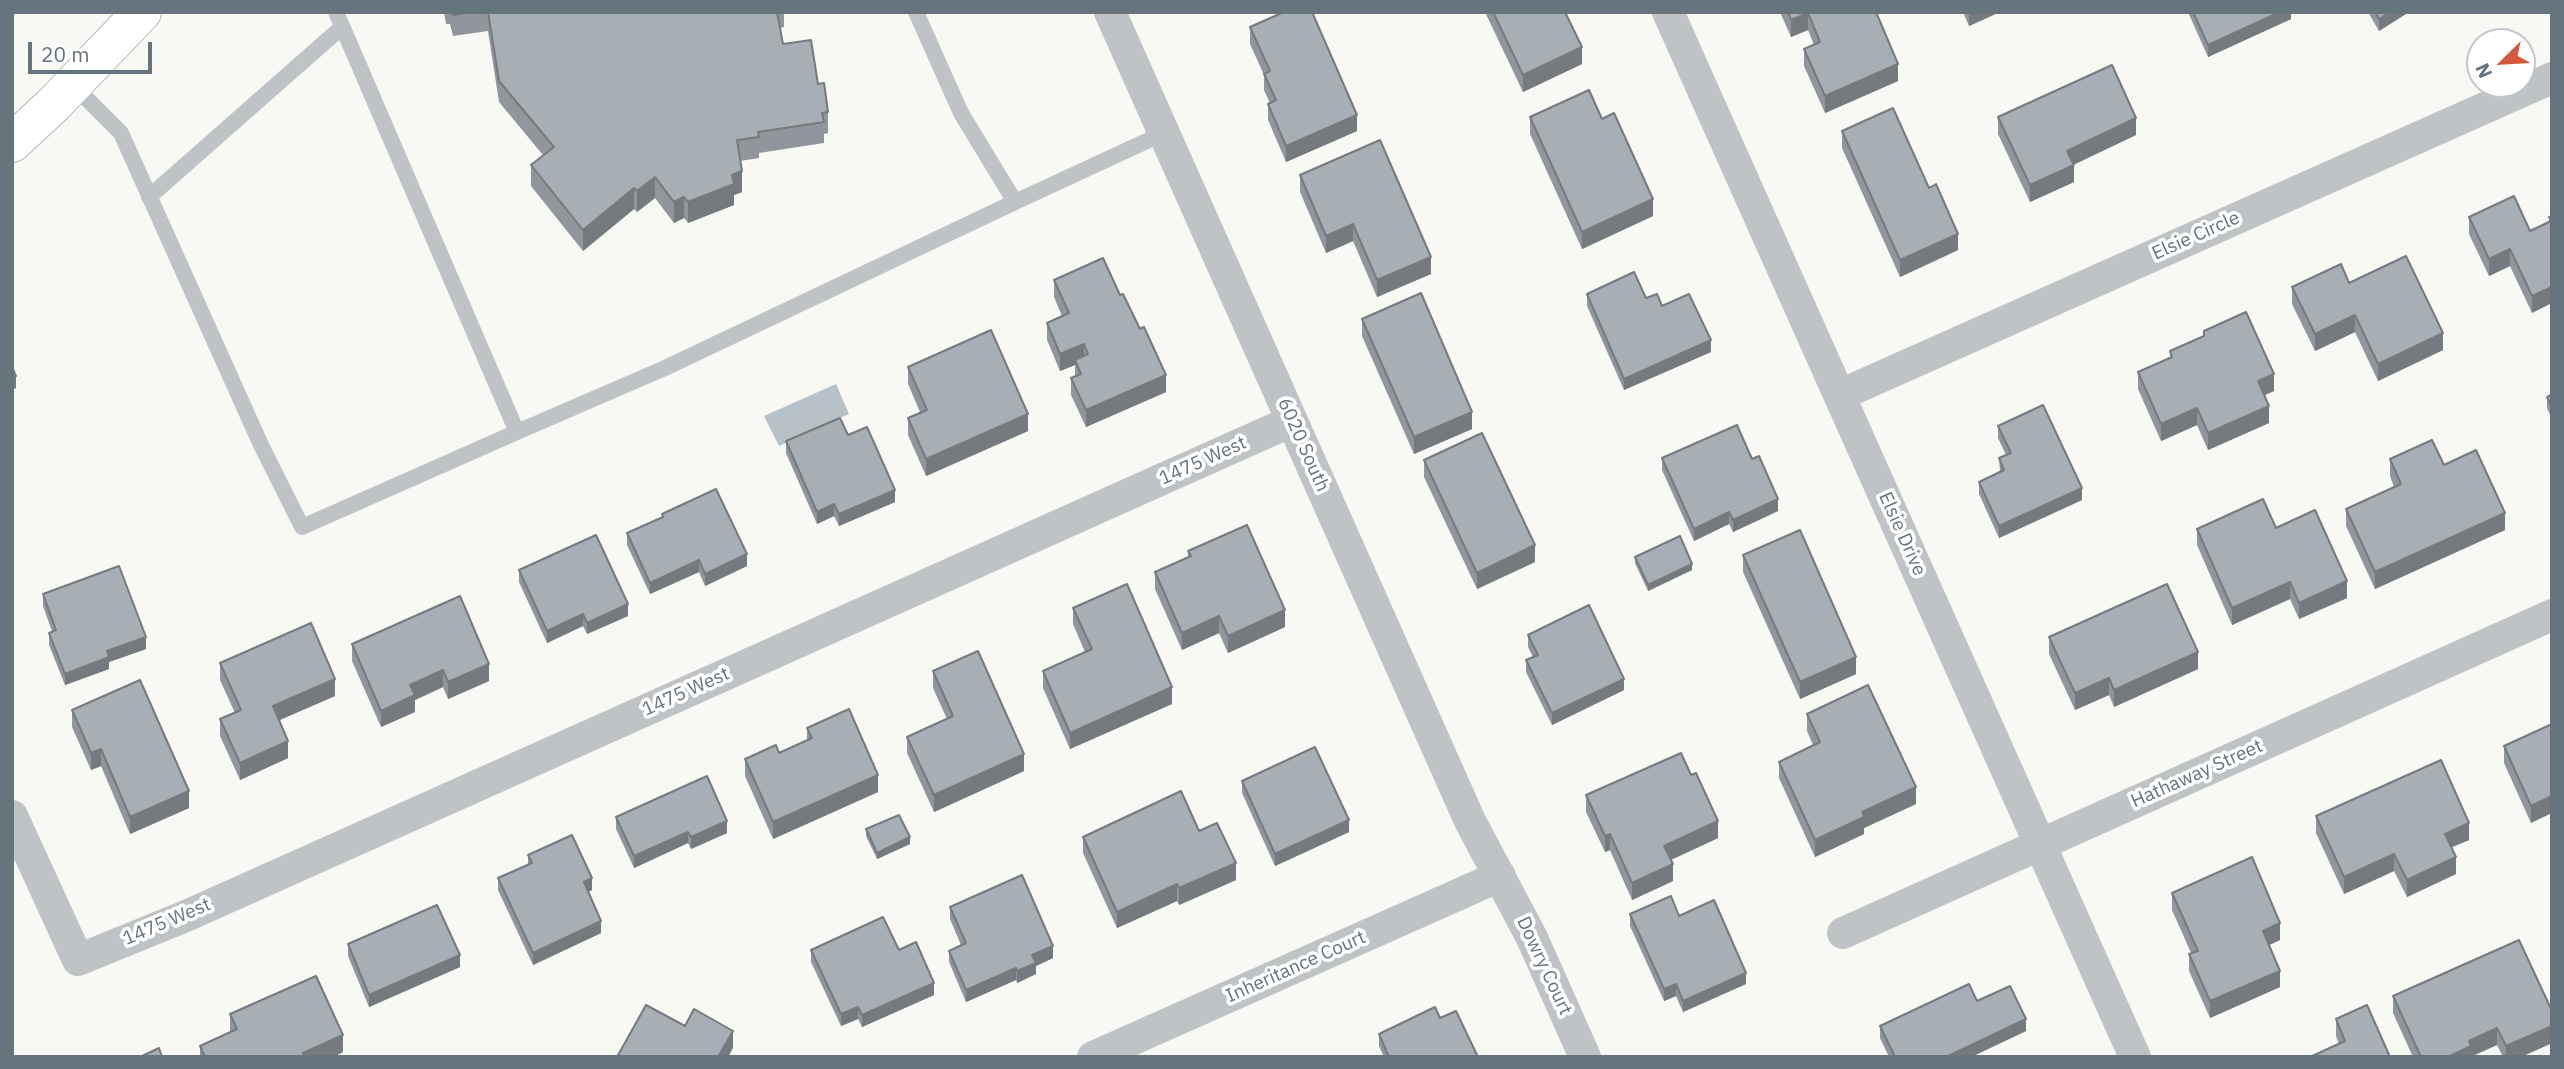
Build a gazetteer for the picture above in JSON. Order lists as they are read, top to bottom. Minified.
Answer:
{"streets":{"street":["Elsie Circle","6020 South","1475 West","Elsie Drive","Hathaway Street","Dowry Court","Inheritance Court"]},"crossings":[["Elsie Circle","Elsie Drive"],["6020 South","1475 West"],["6020 South","Dowry Court"],["6020 South","Inheritance Court"],["Elsie Drive","Hathaway Street"],["Dowry Court","Inheritance Court"]],"scale_bar":"20 m","north":"bottom left"}
